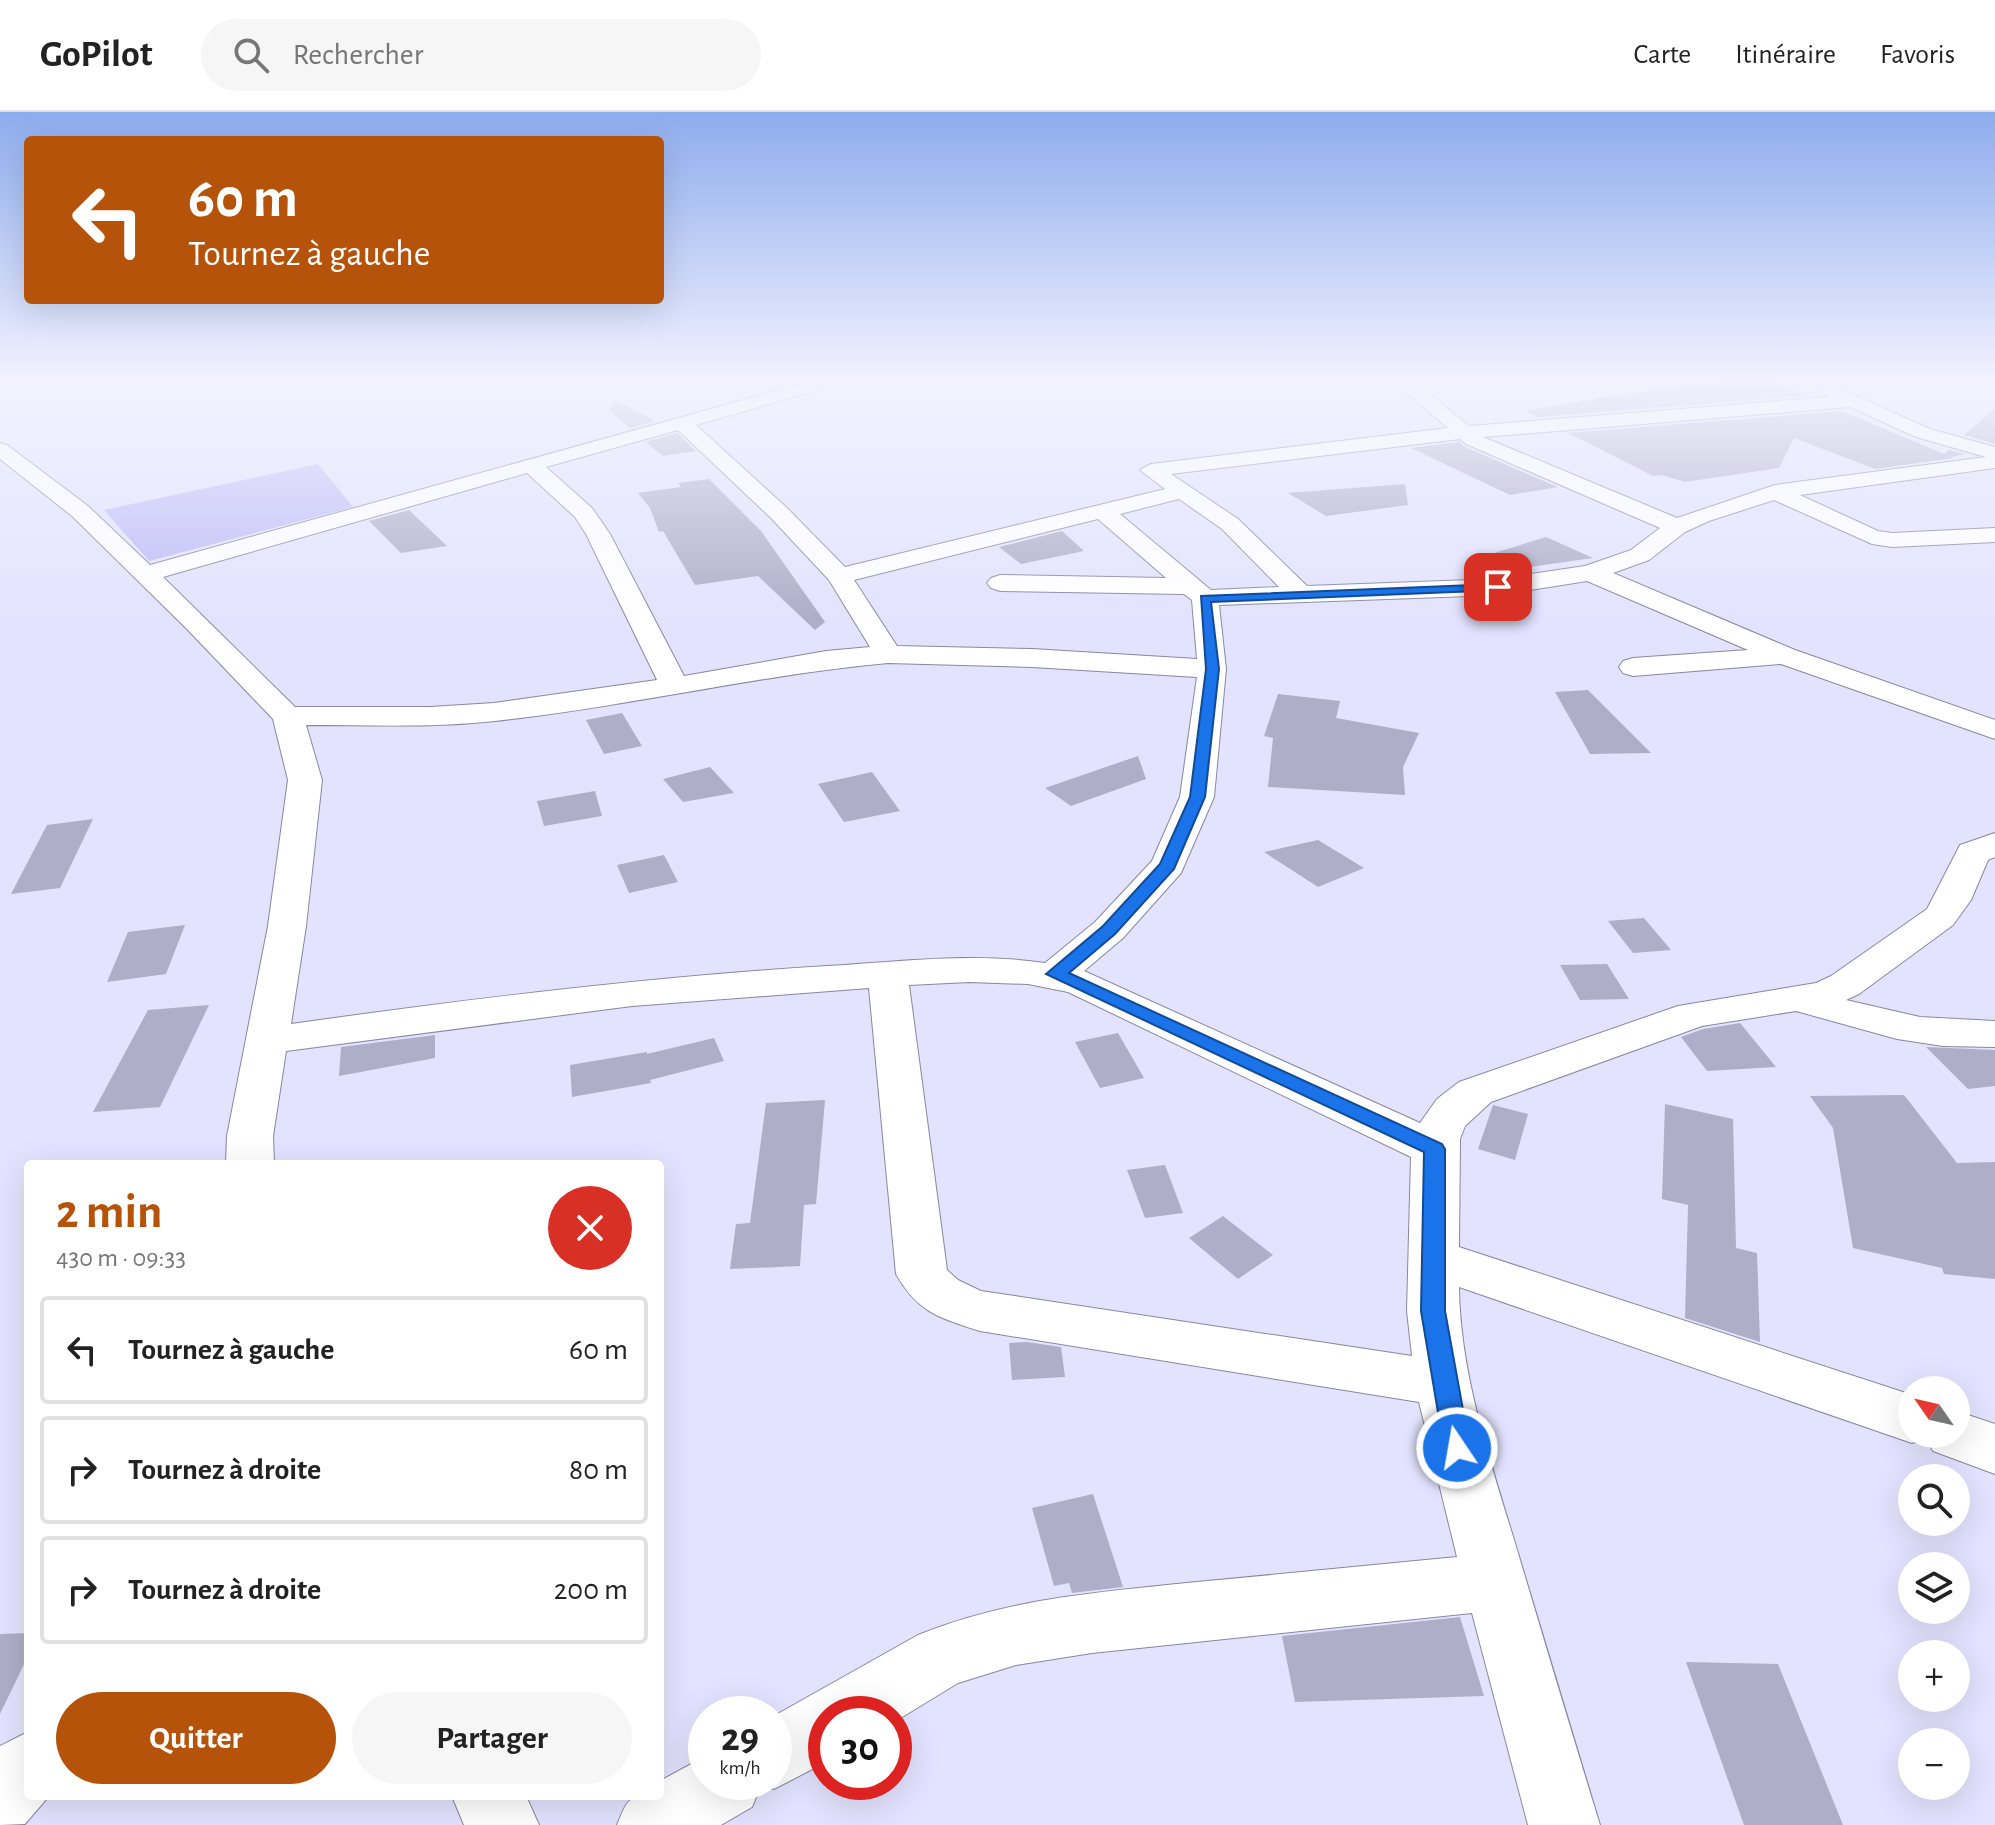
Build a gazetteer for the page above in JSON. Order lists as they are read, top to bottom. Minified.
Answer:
{"north":"top left","page":{"header":"GoPilot","search":"Rechercher","nav":["Carte","Itinéraire","Favoris"],"turn":["60 m","Tournez à gauche"],"heading":["2 min","430 m · 09:33"],"list":[{"name":"Tournez à gauche","value":"60 m"},{"name":"Tournez à droite","value":"80 m"},{"name":"Tournez à droite","value":"200 m"}],"map_buttons":["+","−"],"buttons":["Quitter","Partager"],"speed":"29 km/h","limit":"30"}}
